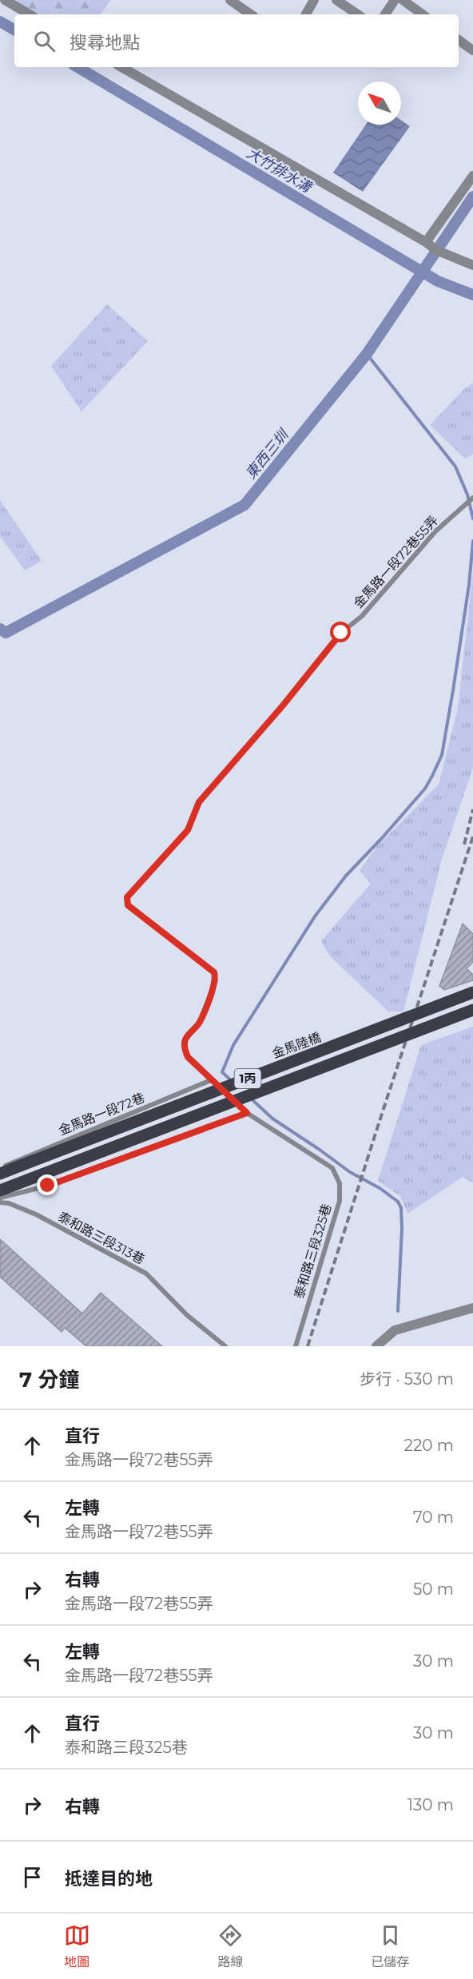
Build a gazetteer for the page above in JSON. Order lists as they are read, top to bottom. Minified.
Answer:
{"streets":{"main road":["金馬陸橋","1丙"],"lane":["金馬路一段72巷55弄","金馬路一段72巷","泰和路三段313巷","泰和路三段325巷"]},"crossings":[["金馬路一段72巷55弄","金馬路一段72巷"],["金馬路一段72巷55弄","泰和路三段325巷"],["金馬路一段72巷","泰和路三段325巷"]],"water":["大竹排水溝","東西三圳"],"north":"top left","page":{"search":"搜尋地點","heading":["7 分鐘","步行 · 530 m"],"list":[["直行","金馬路一段72巷55弄","220 m"],["左轉","金馬路一段72巷55弄","70 m"],["右轉","金馬路一段72巷55弄","50 m"],["左轉","金馬路一段72巷55弄","30 m"],["直行","泰和路三段325巷","30 m"],["右轉","130 m"],"抵達目的地"],"nav":["地圖","路線","已儲存"]}}
